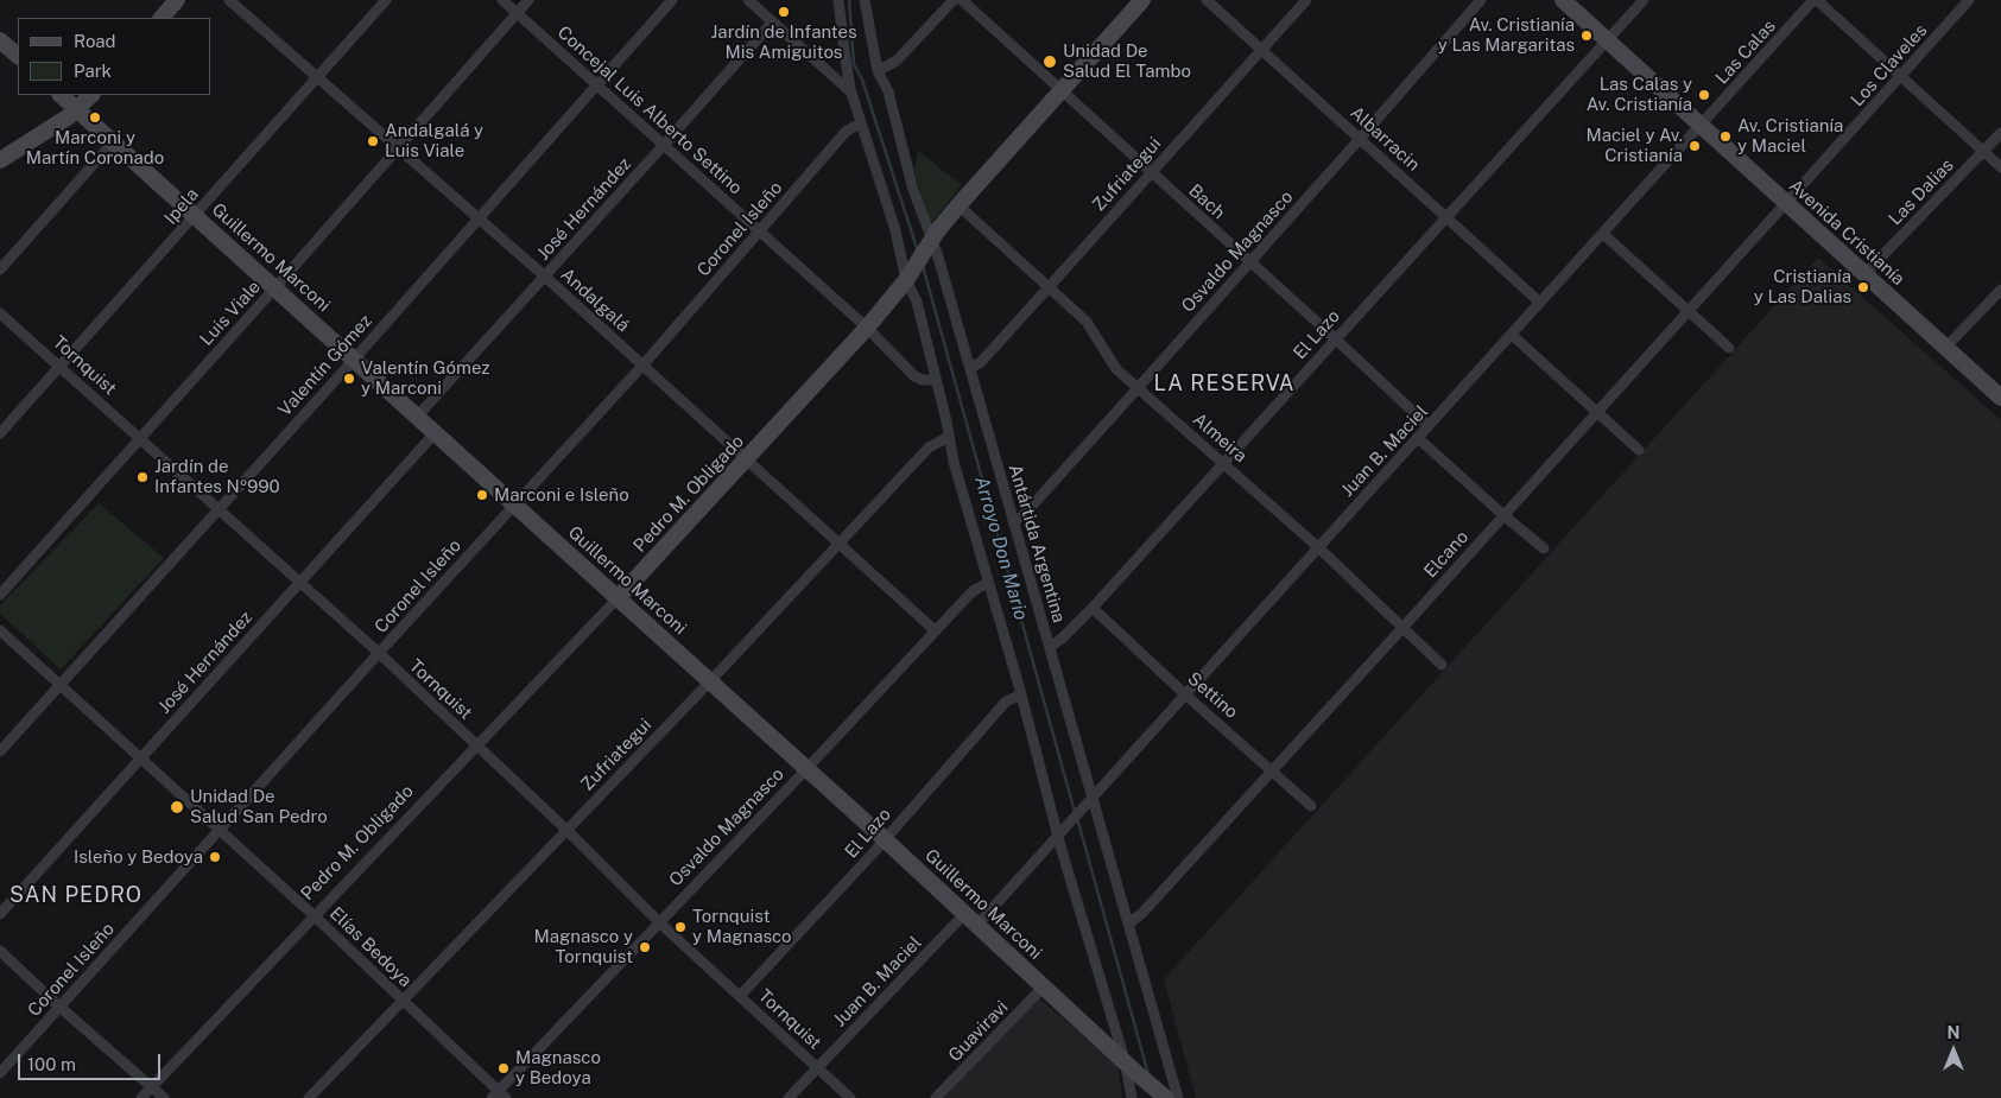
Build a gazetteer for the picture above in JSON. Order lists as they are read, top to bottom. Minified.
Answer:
{"streets":{"street":["Las Calas","Los Claveles","Concejal Luis Alberto Settino","Albarracin","Zufriategui","Las Dalias","Bach","Ipela","José Hernández","Coronel Isleño","Avenida Cristianía","Osvaldo Magnasco","Guillermo Marconi","Andalgalá","Luis Viale","El Lazo","Tornquist","Valentín Gómez","Almeira","Juan B. Maciel","Pedro M. Obligado","Antártida Argentina","Elcano","Settino","Elías Bedoya","Guaviravi"]},"crossings":[["Las Calas","Avenida Cristianía"],["Las Calas","Juan B. Maciel"],["Los Claveles","Avenida Cristianía"],["Los Claveles","Elcano"],["Concejal Luis Alberto Settino","José Hernández"],["Concejal Luis Alberto Settino","Coronel Isleño"],["Concejal Luis Alberto Settino","Luis Viale"],["Concejal Luis Alberto Settino","Valentín Gómez"],["Concejal Luis Alberto Settino","Pedro M. Obligado"],["Albarracin","Zufriategui"],["Albarracin","Osvaldo Magnasco"],["Albarracin","El Lazo"],["Albarracin","Juan B. Maciel"],["Zufriategui","Bach"],["Zufriategui","Guillermo Marconi"],["Zufriategui","Andalgalá"],["Zufriategui","Tornquist"],["Zufriategui","Almeira"],["Zufriategui","Antártida Argentina"],["Zufriategui","Elías Bedoya"],["Las Dalias","Avenida Cristianía"],["Bach","Osvaldo Magnasco"],["Bach","El Lazo"],["Bach","Juan B. Maciel"],["Bach","Pedro M. Obligado"],["Ipela","Guillermo Marconi"],["Ipela","Andalgalá"],["Ipela","Tornquist"],["José Hernández","Guillermo Marconi"],["José Hernández","Andalgalá"],["José Hernández","Tornquist"],["José Hernández","Elías Bedoya"],["Coronel Isleño","Guillermo Marconi"],["Coronel Isleño","Andalgalá"],["Coronel Isleño","Tornquist"],["Coronel Isleño","Elías Bedoya"],["Avenida Cristianía","El Lazo"],["Avenida Cristianía","Juan B. Maciel"],["Avenida Cristianía","Elcano"],["Osvaldo Magnasco","Guillermo Marconi"],["Osvaldo Magnasco","Andalgalá"],["Osvaldo Magnasco","Tornquist"],["Osvaldo Magnasco","Almeira"],["Osvaldo Magnasco","Antártida Argentina"],["Osvaldo Magnasco","Elías Bedoya"],["Guillermo Marconi","Luis Viale"],["Guillermo Marconi","El Lazo"],["Guillermo Marconi","Valentín Gómez"],["Guillermo Marconi","Juan B. Maciel"],["Guillermo Marconi","Pedro M. Obligado"],["Guillermo Marconi","Guaviravi"],["Andalgalá","Luis Viale"],["Andalgalá","Valentín Gómez"],["Andalgalá","Pedro M. Obligado"],["Luis Viale","Tornquist"],["El Lazo","Tornquist"],["El Lazo","Almeira"],["El Lazo","Antártida Argentina"],["El Lazo","Settino"],["Tornquist","Valentín Gómez"],["Tornquist","Juan B. Maciel"],["Tornquist","Pedro M. Obligado"],["Valentín Gómez","Elías Bedoya"],["Almeira","Juan B. Maciel"],["Almeira","Pedro M. Obligado"],["Almeira","Elcano"],["Juan B. Maciel","Antártida Argentina"],["Juan B. Maciel","Settino"],["Pedro M. Obligado","Antártida Argentina"],["Pedro M. Obligado","Elías Bedoya"],["Antártida Argentina","Elcano"],["Elcano","Settino"]],"districts":["LA RESERVA","SAN PEDRO"],"water":["Arroyo Don Mario"],"places":["Jardín de Infantes Mis Amiguitos","Av. Cristianía y Las Margaritas","Unidad De Salud El Tambo","Las Calas y Av. Cristianía","Marconi y Martín Coronado","Av. Cristianía y Maciel","Andalgalá y Luis Viale","Maciel y Av. Cristianía","Cristianía y Las Dalias","Valentín Gómez y Marconi","Jardín de Infantes Nº990","Marconi e Isleño","Unidad De Salud San Pedro","Isleño y Bedoya","Tornquist y Magnasco","Magnasco y Tornquist","Magnasco y Bedoya"],"legend":["Road","Park"],"scale_bar":"100 m","north":"top"}
